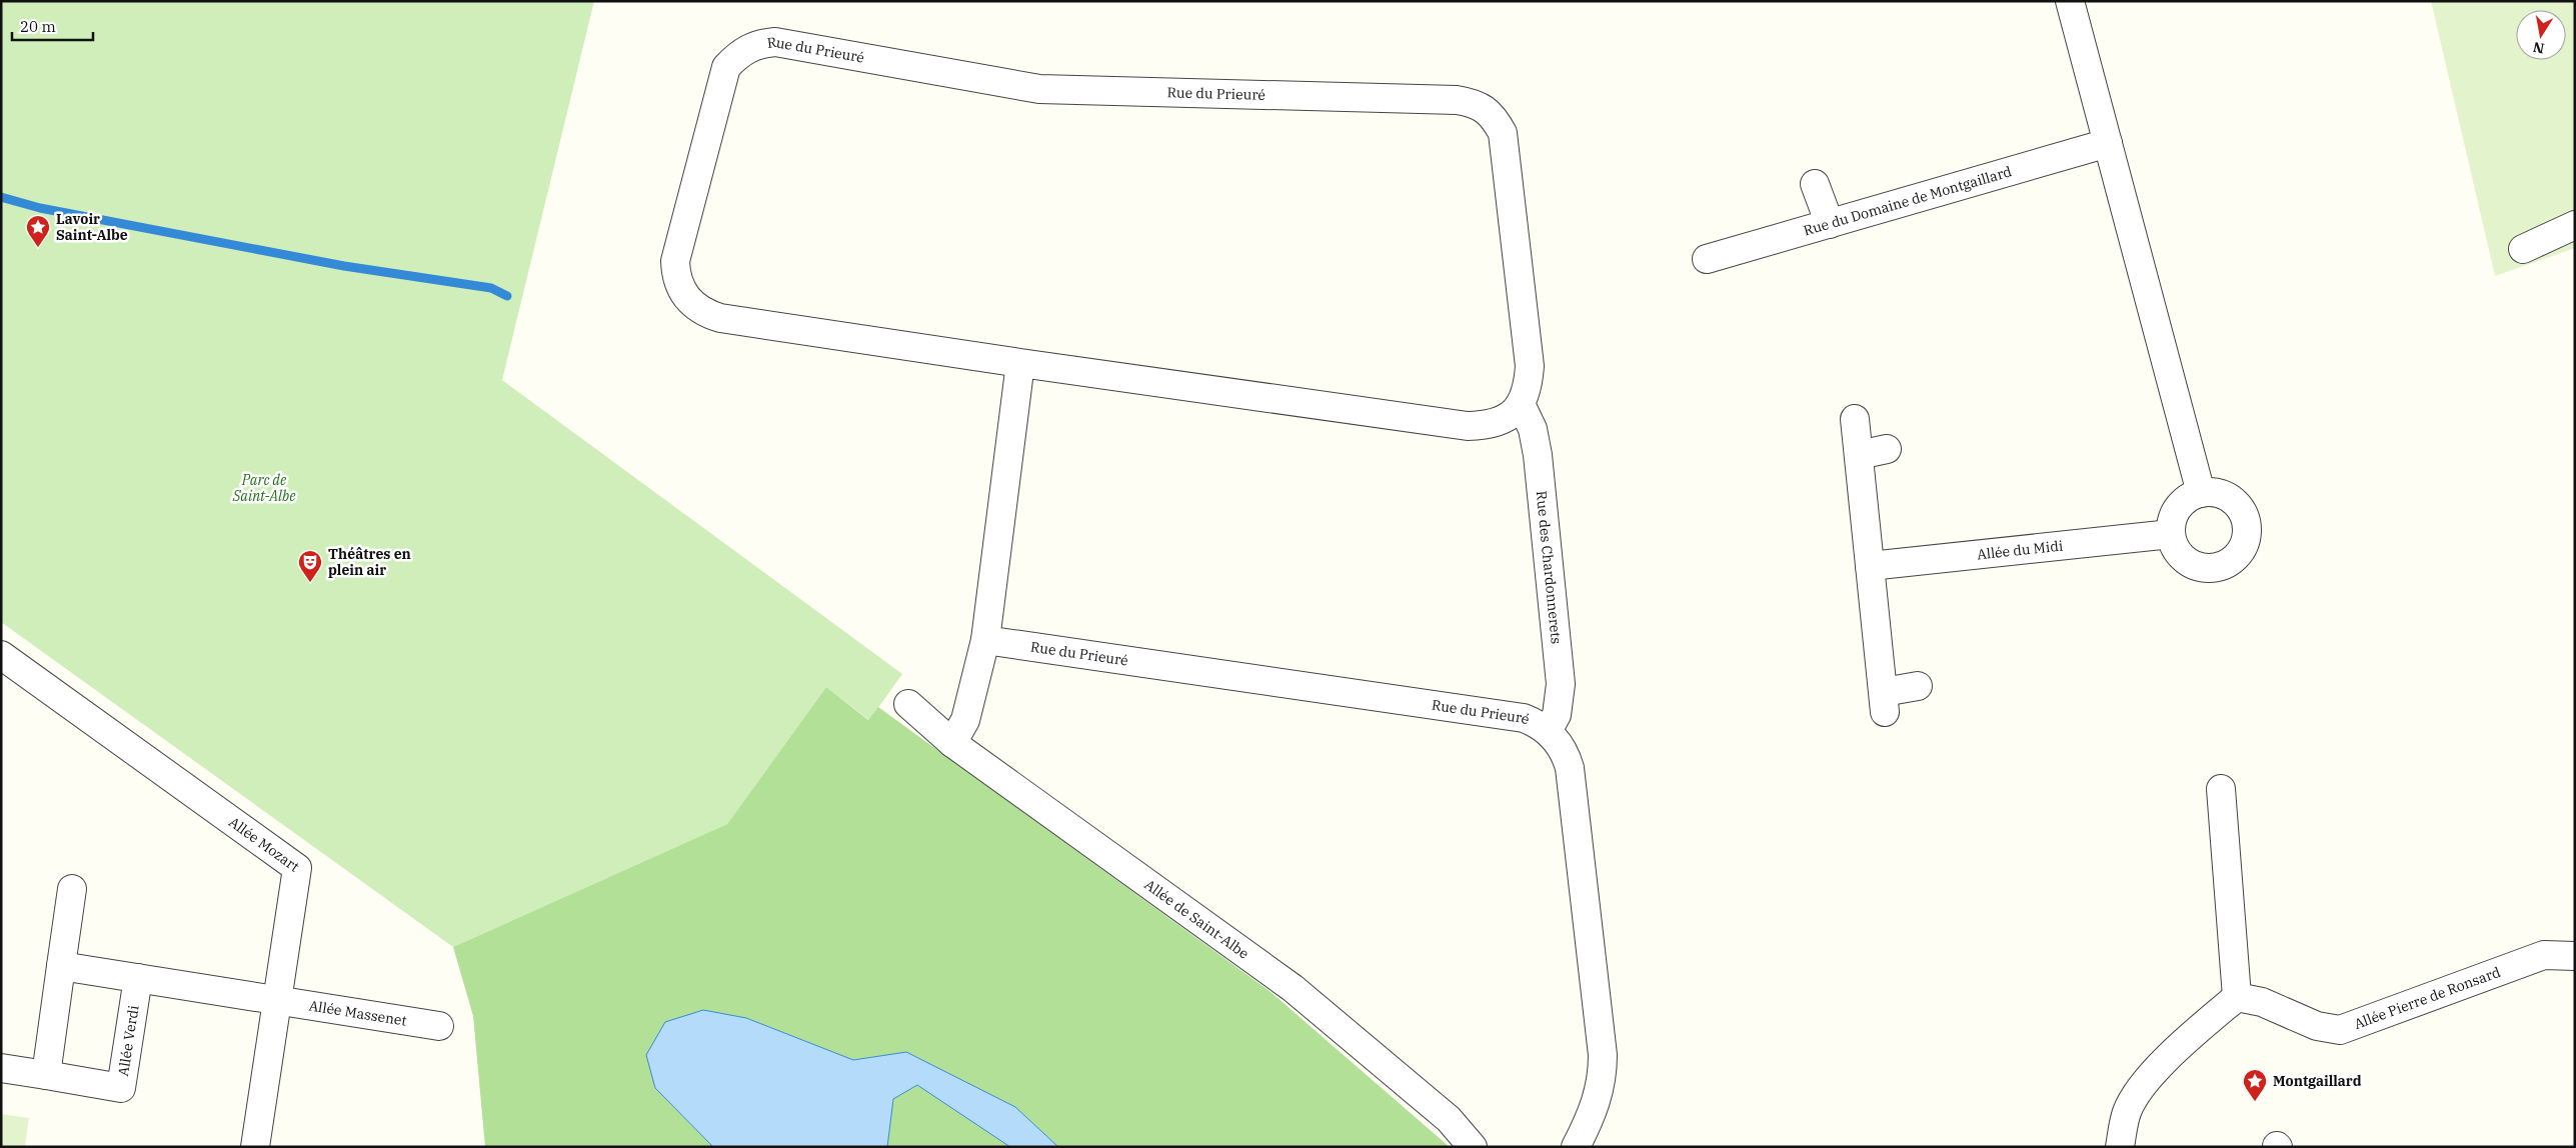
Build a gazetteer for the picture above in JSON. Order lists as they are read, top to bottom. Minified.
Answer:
{"streets":{"street":["Rue du Prieuré","Rue du Domaine de Montgaillard","Allée du Midi","Rue des Chardonnerets","Allée Mozart","Allée de Saint-Albe","Allée Pierre de Ronsard","Allée Massenet","Allée Verdi"]},"crossings":[["Rue du Prieuré","Rue des Chardonnerets"],["Allée Mozart","Allée Massenet"]],"parks":["Parc de Saint-Albe"],"places":{"place":["Lavoir Saint-Albe","Montgaillard"],"theatre":["Théâtres en plein air"]},"scale_bar":"20 m","north":"bottom"}
